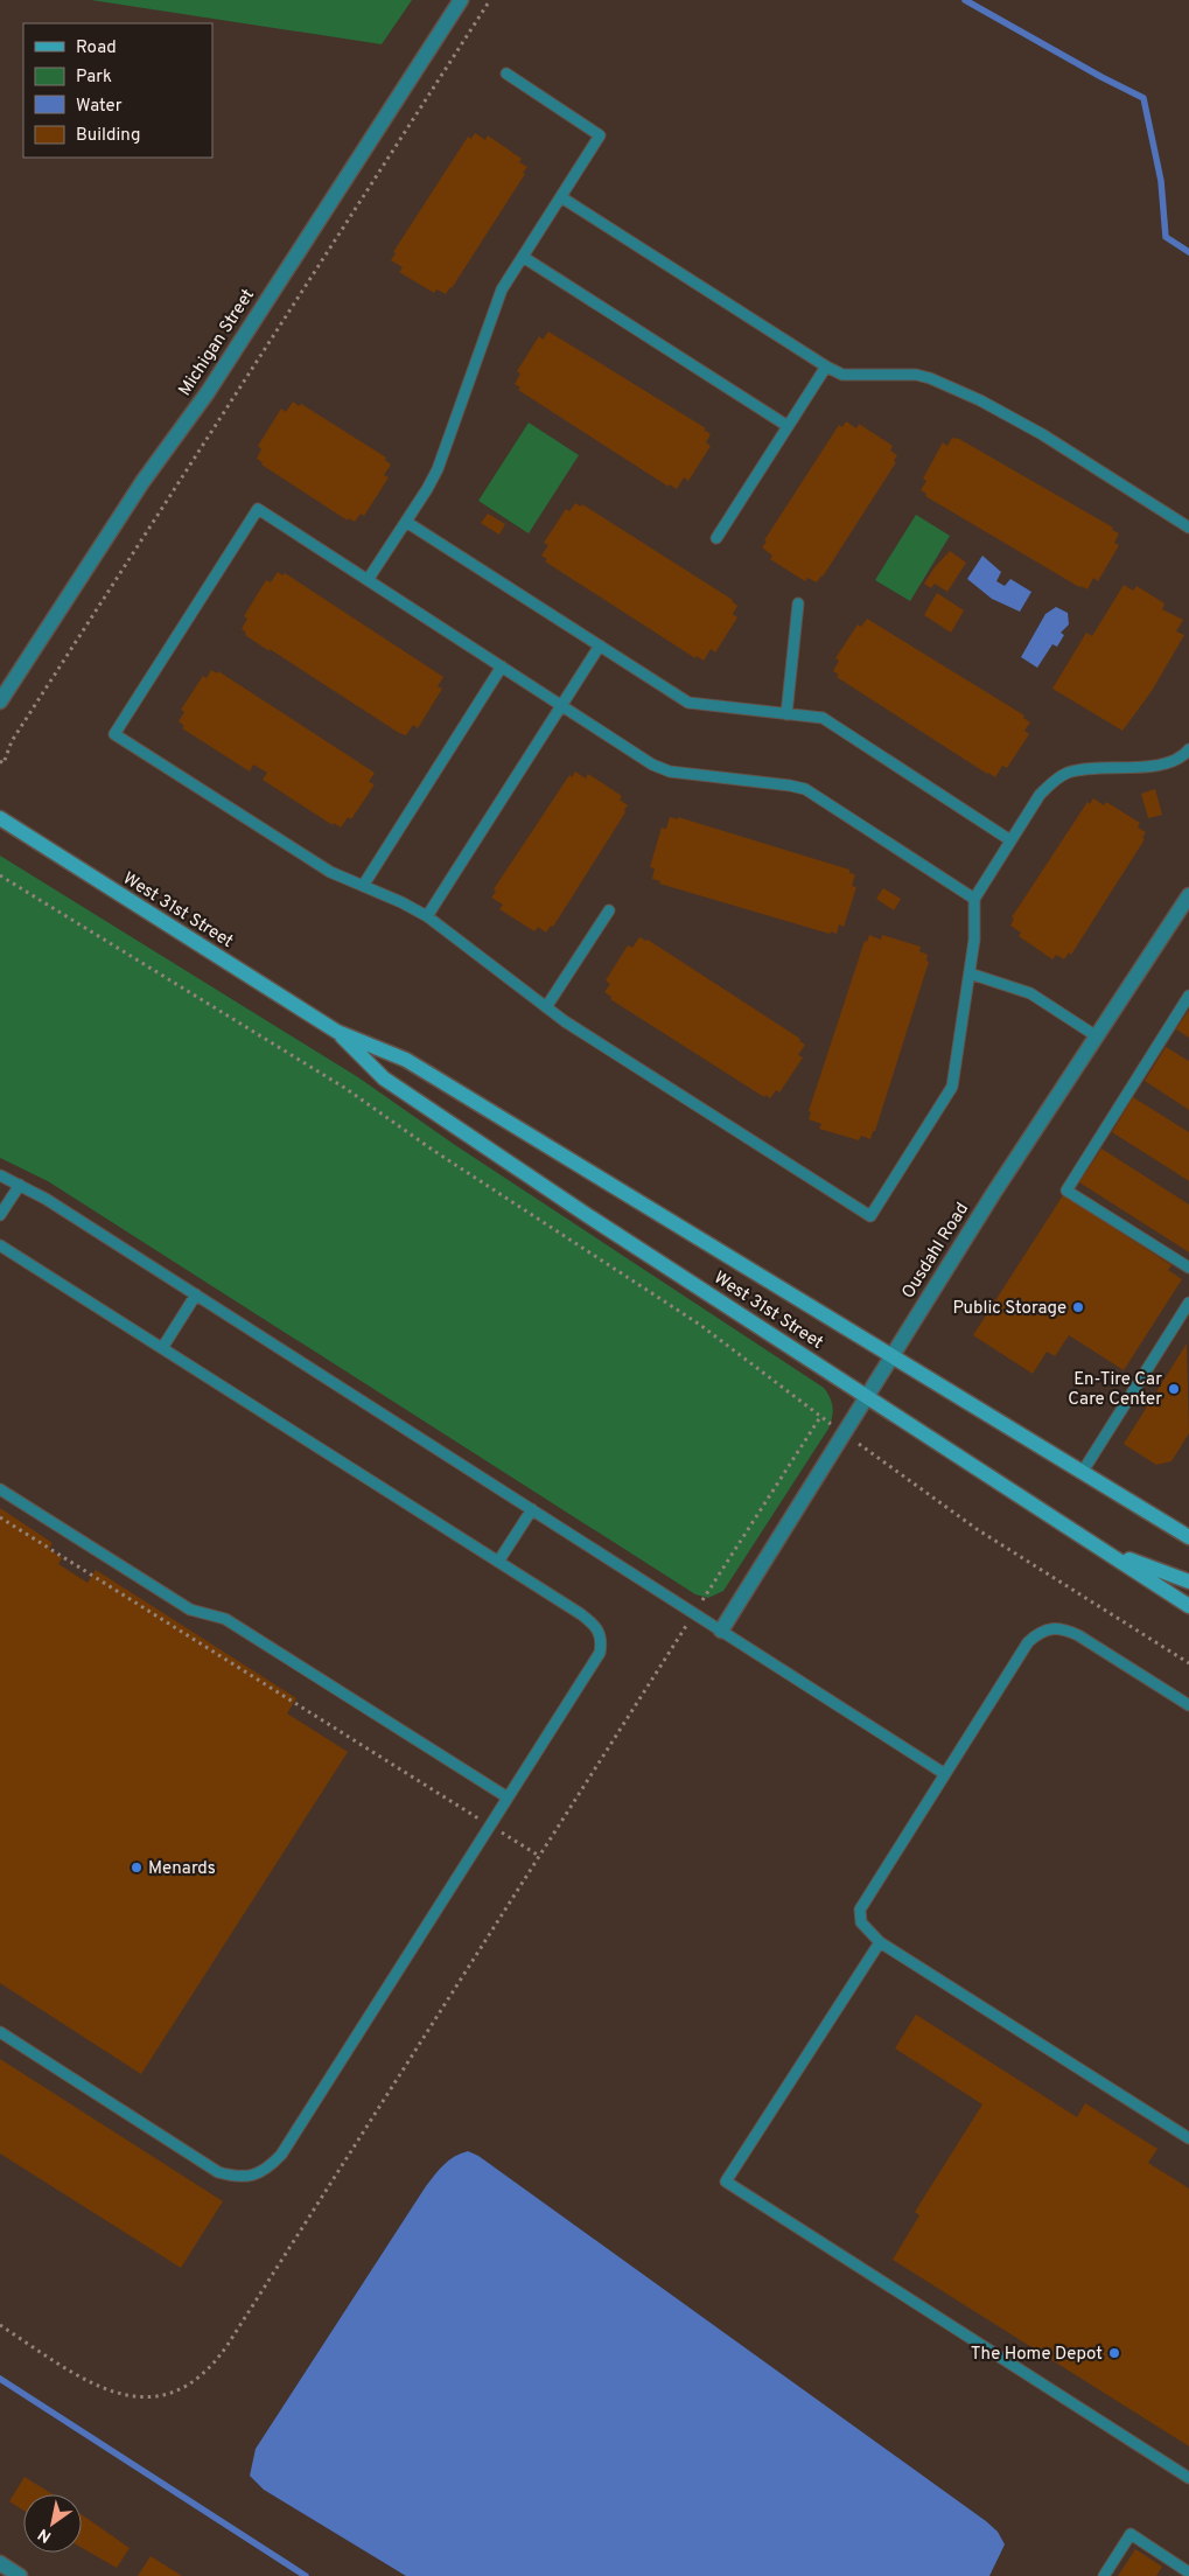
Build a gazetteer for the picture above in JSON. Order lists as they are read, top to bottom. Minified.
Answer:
{"streets":{"main road":["West 31st Street"],"street":["Michigan Street","Ousdahl Road"]},"crossings":[["West 31st Street","Ousdahl Road"]],"places":["Public Storage","En-Tire Car Care Center","Menards","The Home Depot"],"legend":["Road","Park","Water","Building"],"north":"bottom left"}
